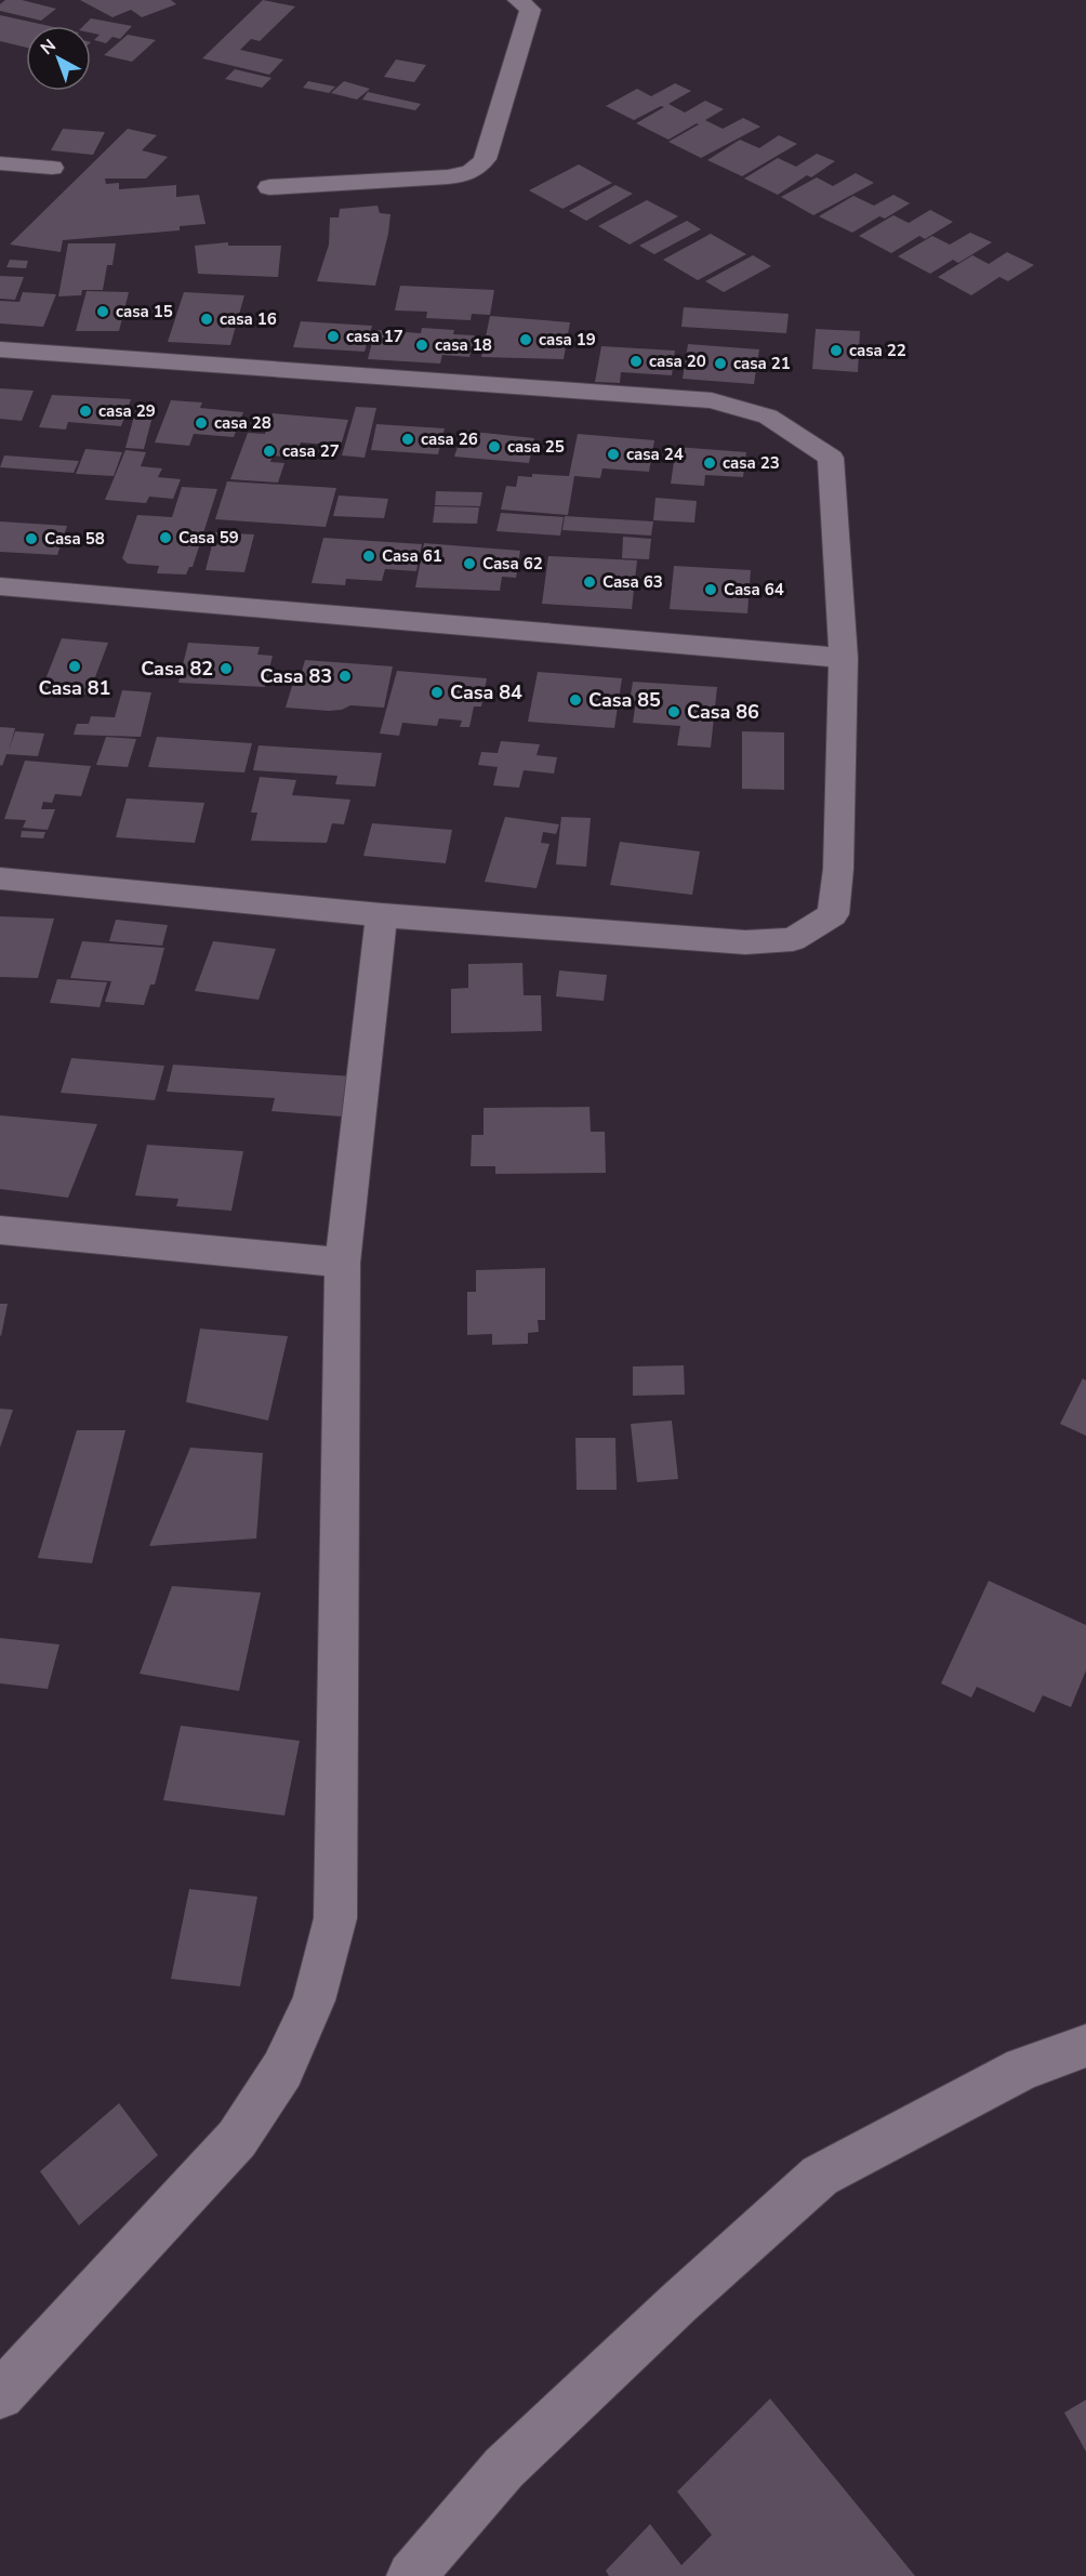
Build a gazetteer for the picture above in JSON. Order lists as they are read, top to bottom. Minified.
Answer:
{"places":["casa 15","casa 16","casa 17","casa 19","casa 18","casa 22","casa 20","casa 21","casa 29","casa 28","casa 26","casa 25","casa 27","casa 24","casa 23","Casa 59","Casa 58","Casa 61","Casa 62","Casa 63","Casa 64","Casa 81","Casa 82","Casa 83","Casa 84","Casa 85","Casa 86"],"north":"top left"}
